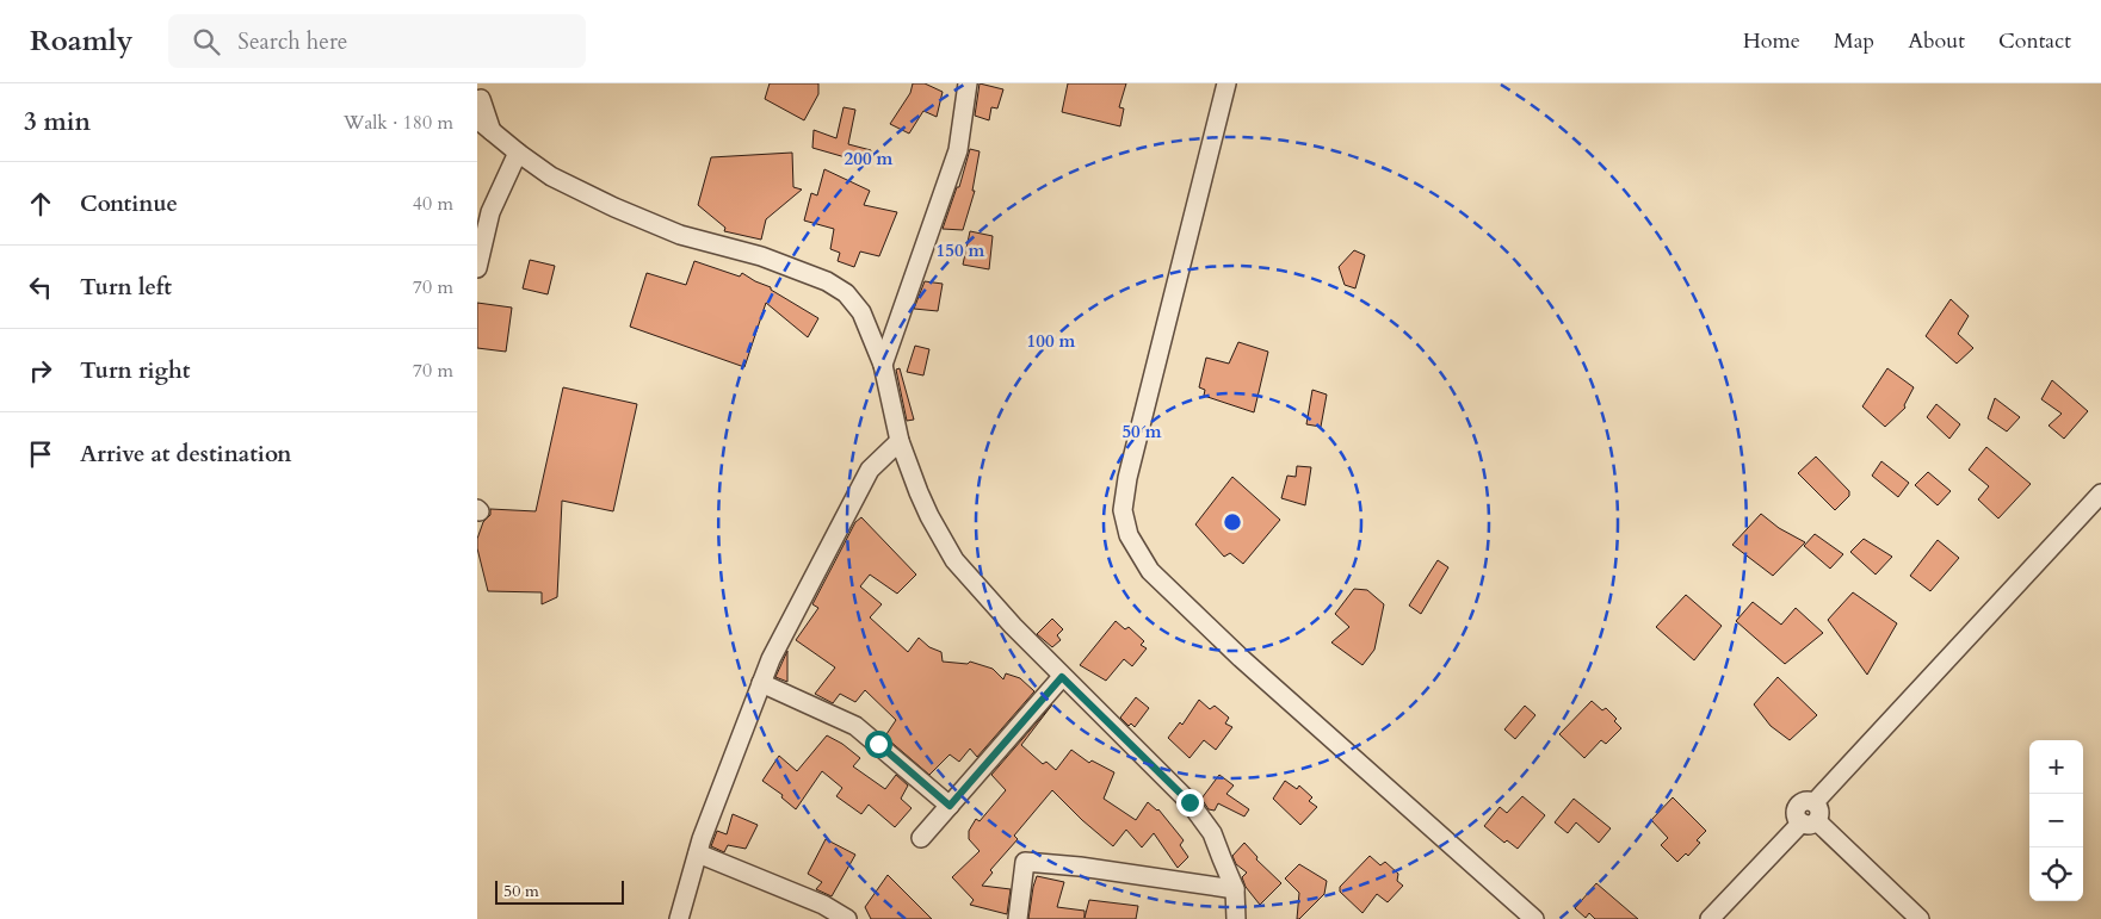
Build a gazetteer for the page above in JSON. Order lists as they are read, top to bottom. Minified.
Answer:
{"scale_bar":"50 m","page":{"header":"Roamly","search":"Search here","nav":["Home","Map","About","Contact"],"heading":["3 min","Walk · 180 m"],"list":[["Continue","40 m"],["Turn left","70 m"],["Turn right","70 m"],"Arrive at destination"],"map_buttons":["+","−"],"scale":"50 m"},"rings":["200 m","150 m","100 m","50 m"]}
